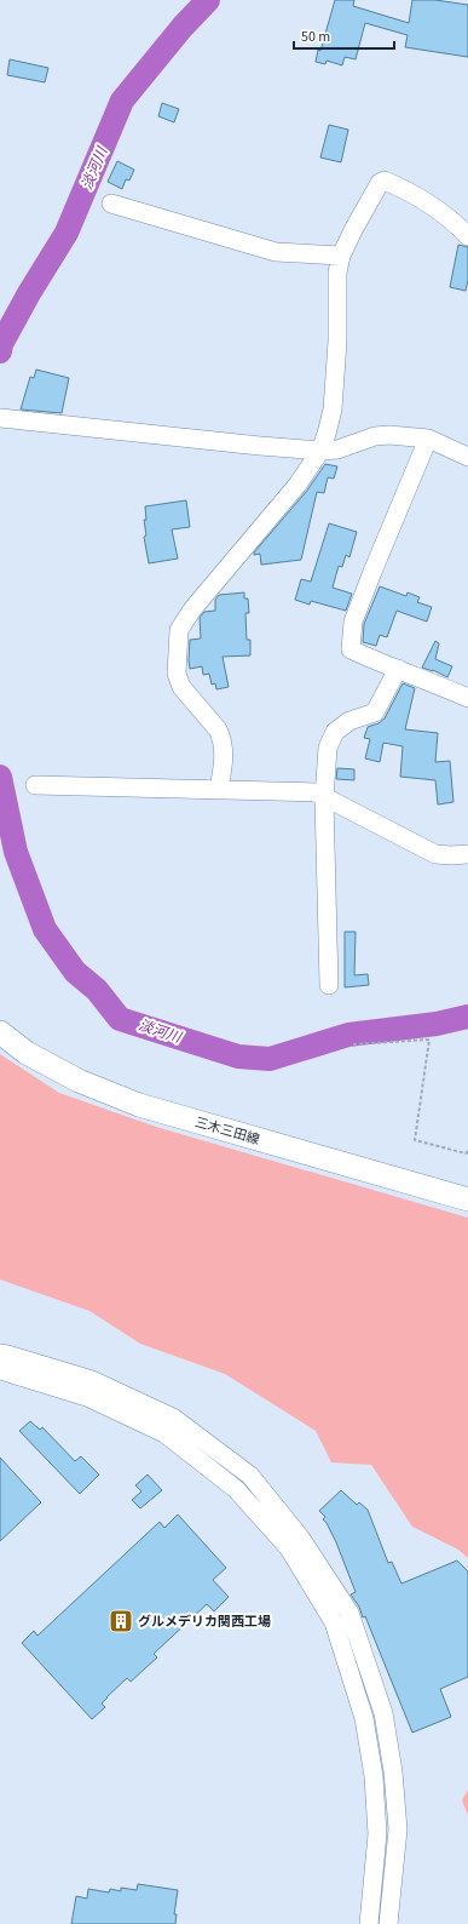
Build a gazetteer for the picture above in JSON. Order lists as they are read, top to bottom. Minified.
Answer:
{"streets":{"main road":["三木三田線"]},"water":["淡河川"],"places":{"building":["グルメデリカ関西工場"]},"scale_bar":"50 m"}
